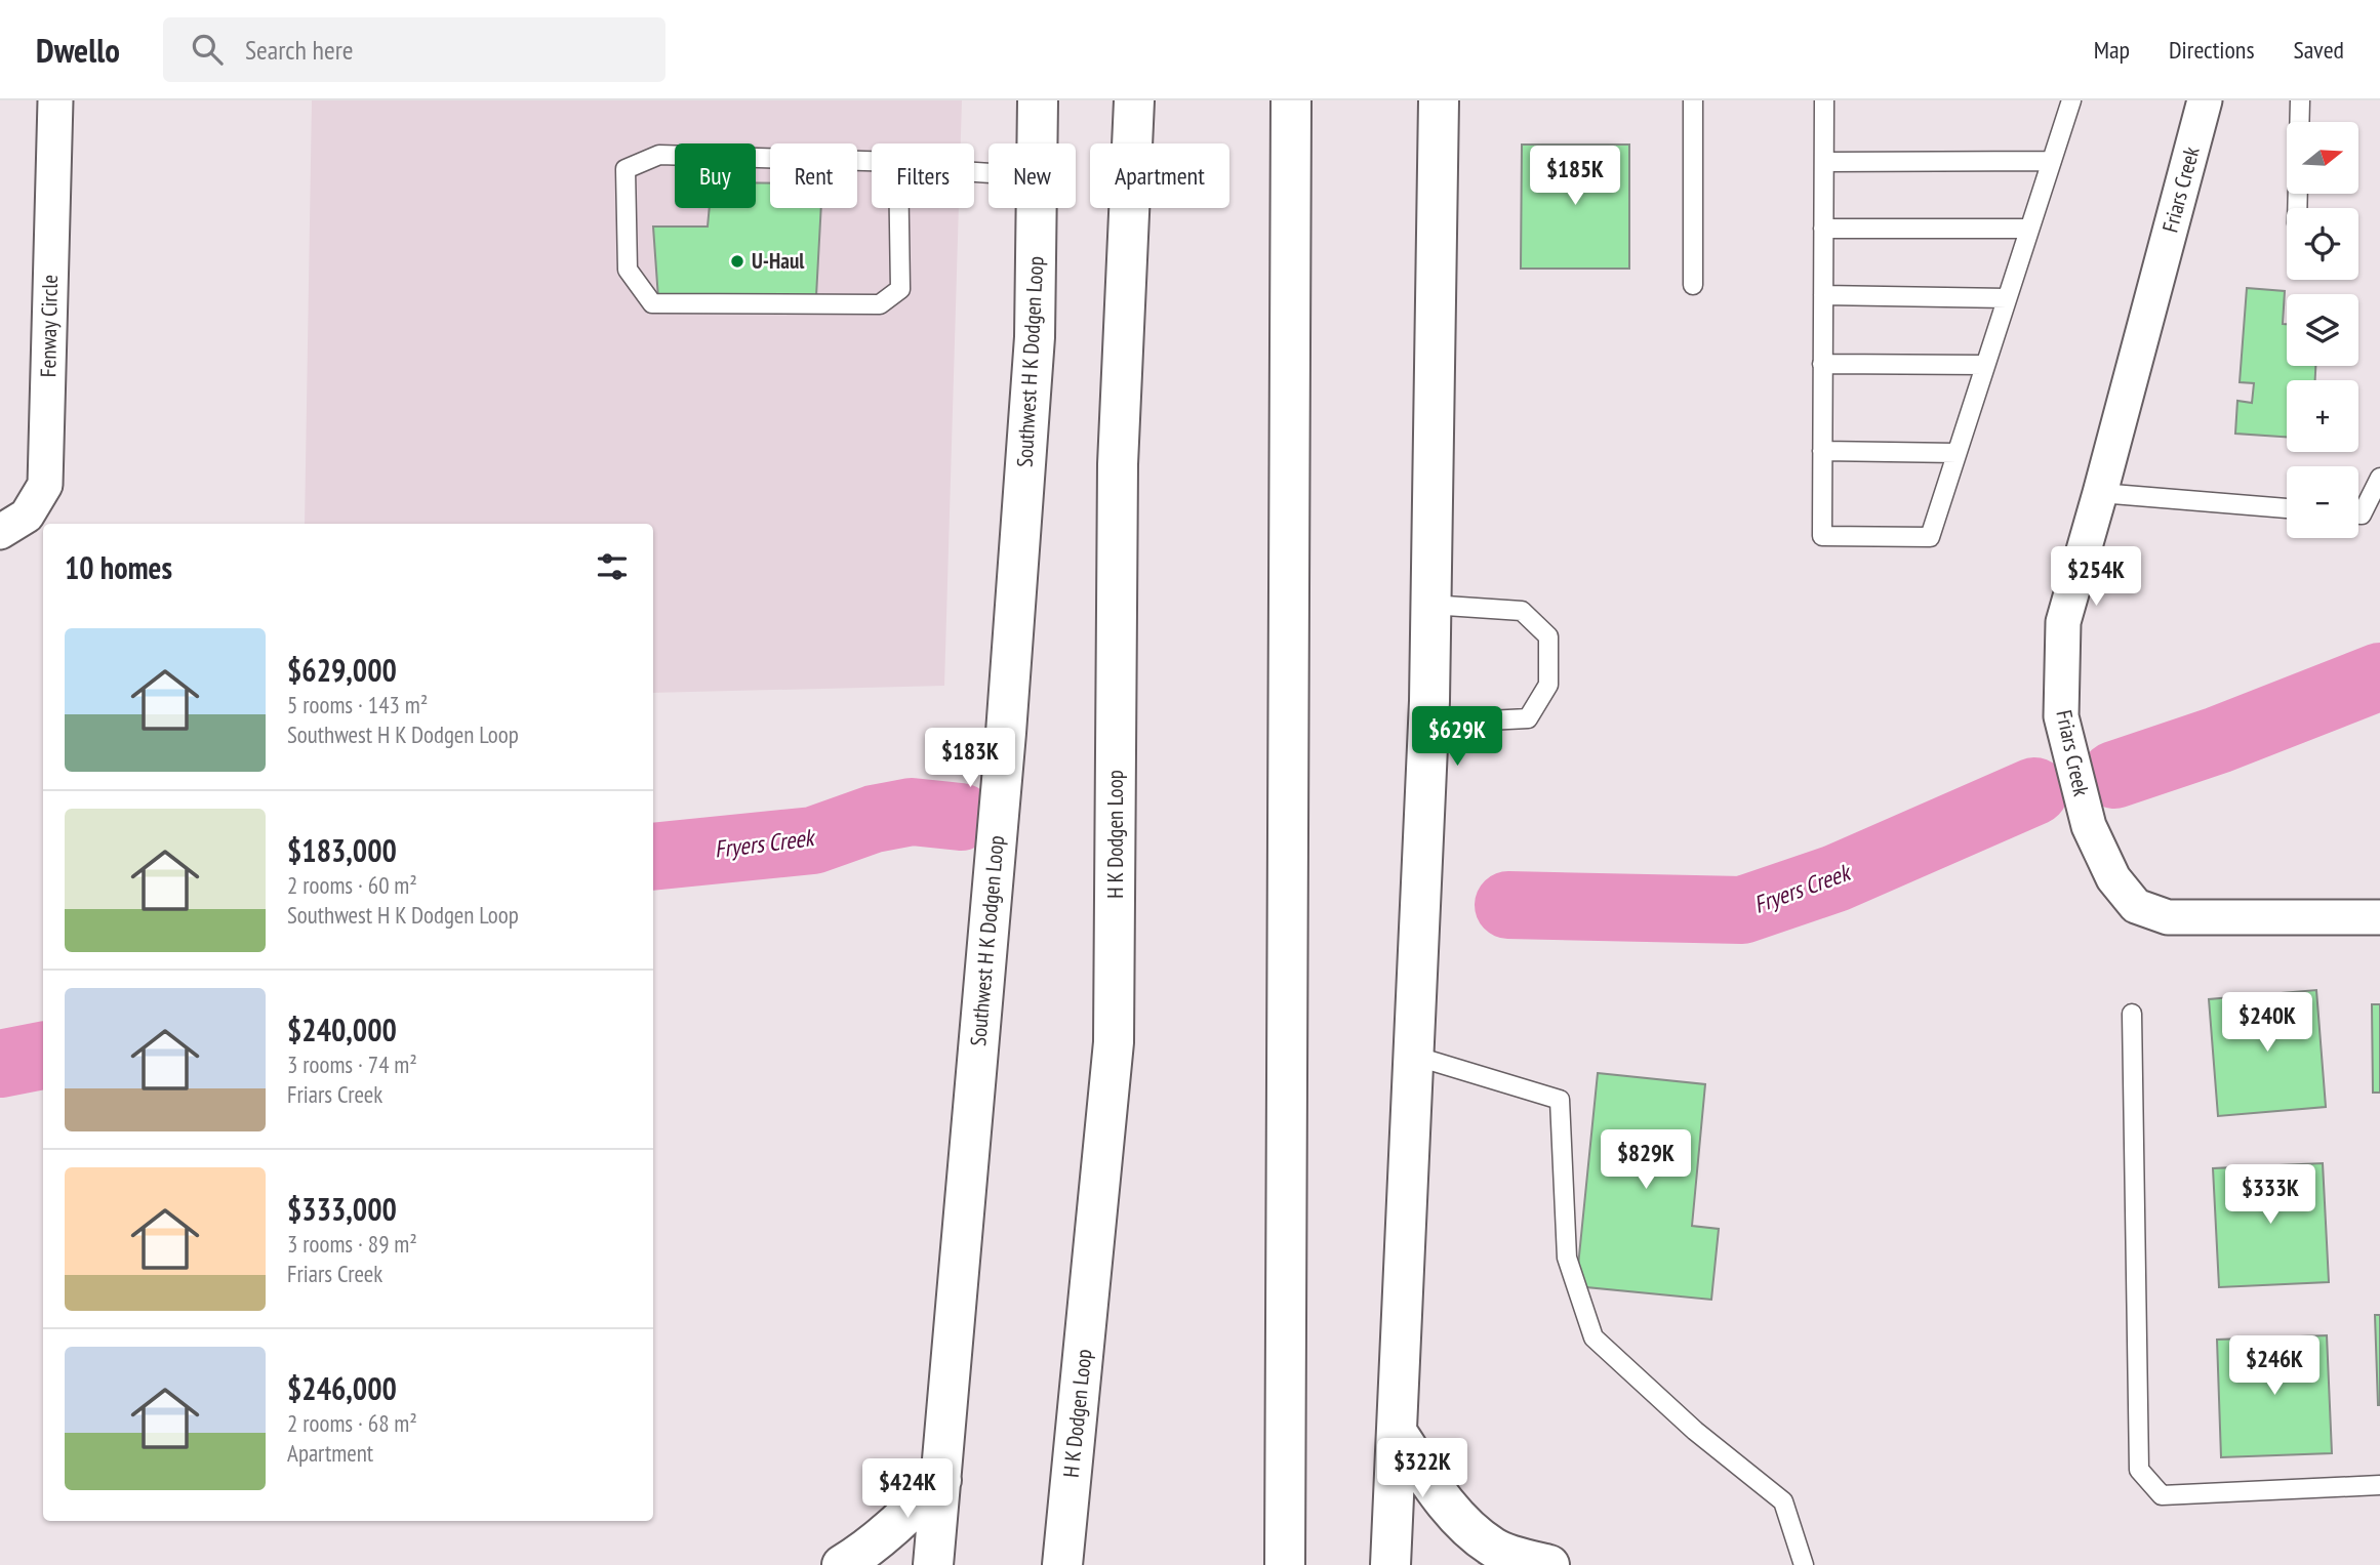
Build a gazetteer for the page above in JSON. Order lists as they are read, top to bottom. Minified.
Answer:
{"streets":{"main road":["Southwest H K Dodgen Loop","H K Dodgen Loop"],"street":["Friars Creek","Fenway Circle"]},"water":["Fryers Creek"],"places":["U-Haul"],"north":"right","page":{"header":"Dwello","search":"Search here","nav":["Map","Directions","Saved"],"map_buttons":["+","−"],"chip":["Buy","Rent","Filters","New","Apartment"],"price":["$185K","$254K","$629K","$183K","$240K","$829K","$333K","$246K","$322K","$424K"],"heading":"10 homes","list":[{"name":"$629,000","note":"5 rooms · 143 m² · Southwest H K Dodgen Loop"},{"name":"$183,000","note":"2 rooms · 60 m² · Southwest H K Dodgen Loop"},{"name":"$240,000","note":"3 rooms · 74 m² · Friars Creek"},{"name":"$333,000","note":"3 rooms · 89 m² · Friars Creek"},{"name":"$246,000","note":"2 rooms · 68 m² · Apartment"}]}}
